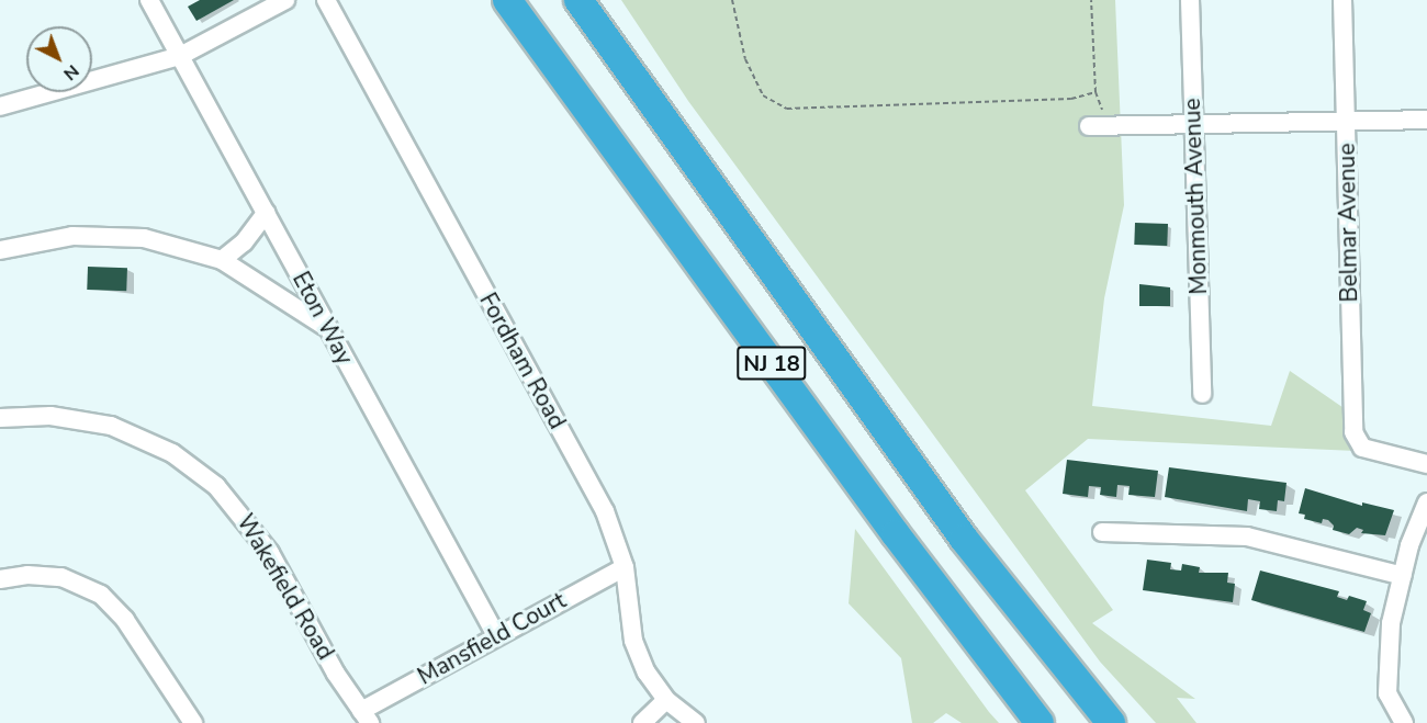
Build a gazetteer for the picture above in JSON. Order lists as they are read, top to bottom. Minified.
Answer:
{"streets":{"highway":["NJ 18"],"street":["Monmouth Avenue","Belmar Avenue","Eton Way","Fordham Road","Wakefield Road","Mansfield Court"]},"crossings":[["Eton Way","Mansfield Court"],["Fordham Road","Mansfield Court"],["Wakefield Road","Mansfield Court"]],"north":"bottom right"}
